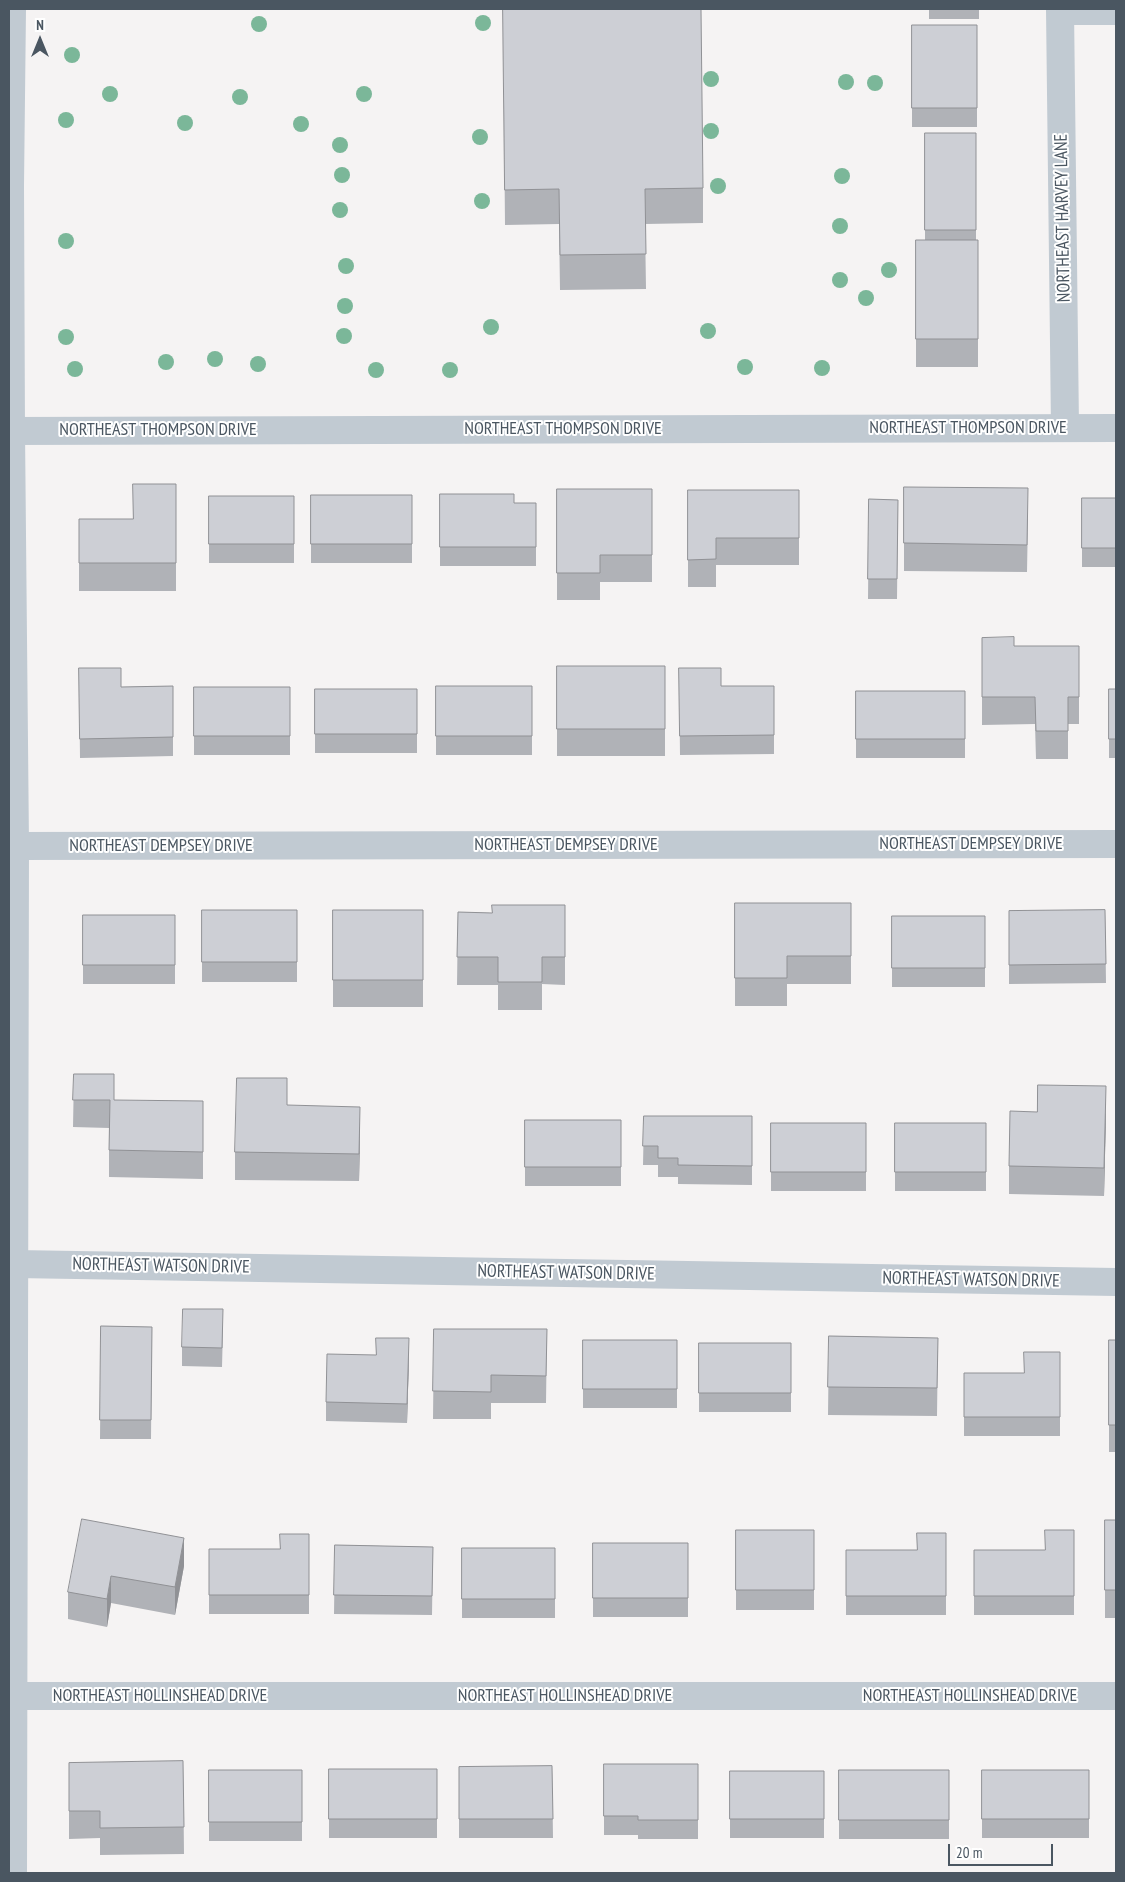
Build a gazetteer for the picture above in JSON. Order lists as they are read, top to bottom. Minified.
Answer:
{"streets":{"street":["NORTHEAST HARVEY LANE","NORTHEAST THOMPSON DRIVE","NORTHEAST DEMPSEY DRIVE","NORTHEAST WATSON DRIVE","NORTHEAST HOLLINSHEAD DRIVE"]},"crossings":[["NORTHEAST HARVEY LANE","NORTHEAST THOMPSON DRIVE"]],"scale_bar":"20 m","north":"top"}
